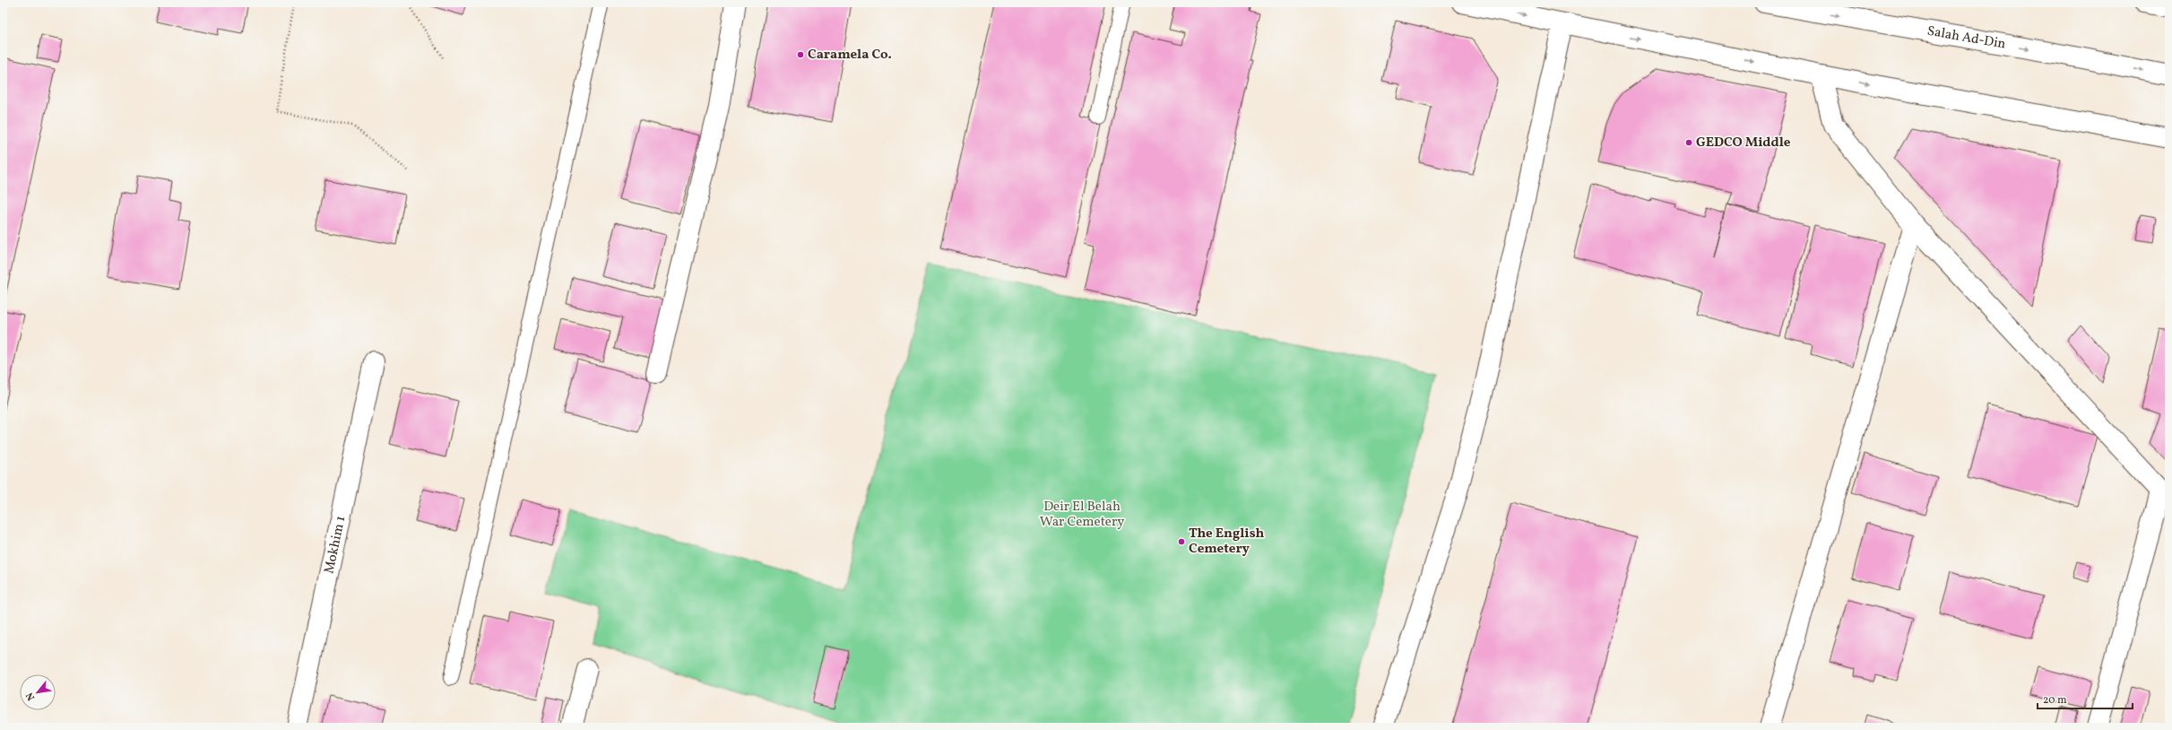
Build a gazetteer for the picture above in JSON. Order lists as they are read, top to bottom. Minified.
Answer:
{"streets":{"main road":["Salah Ad-Din","Mokhim 1"]},"parks":["Deir El Belah War Cemetery"],"places":["Caramela Co.","GEDCO Middle","The English Cemetery"],"scale_bar":"20 m","north":"bottom left"}
